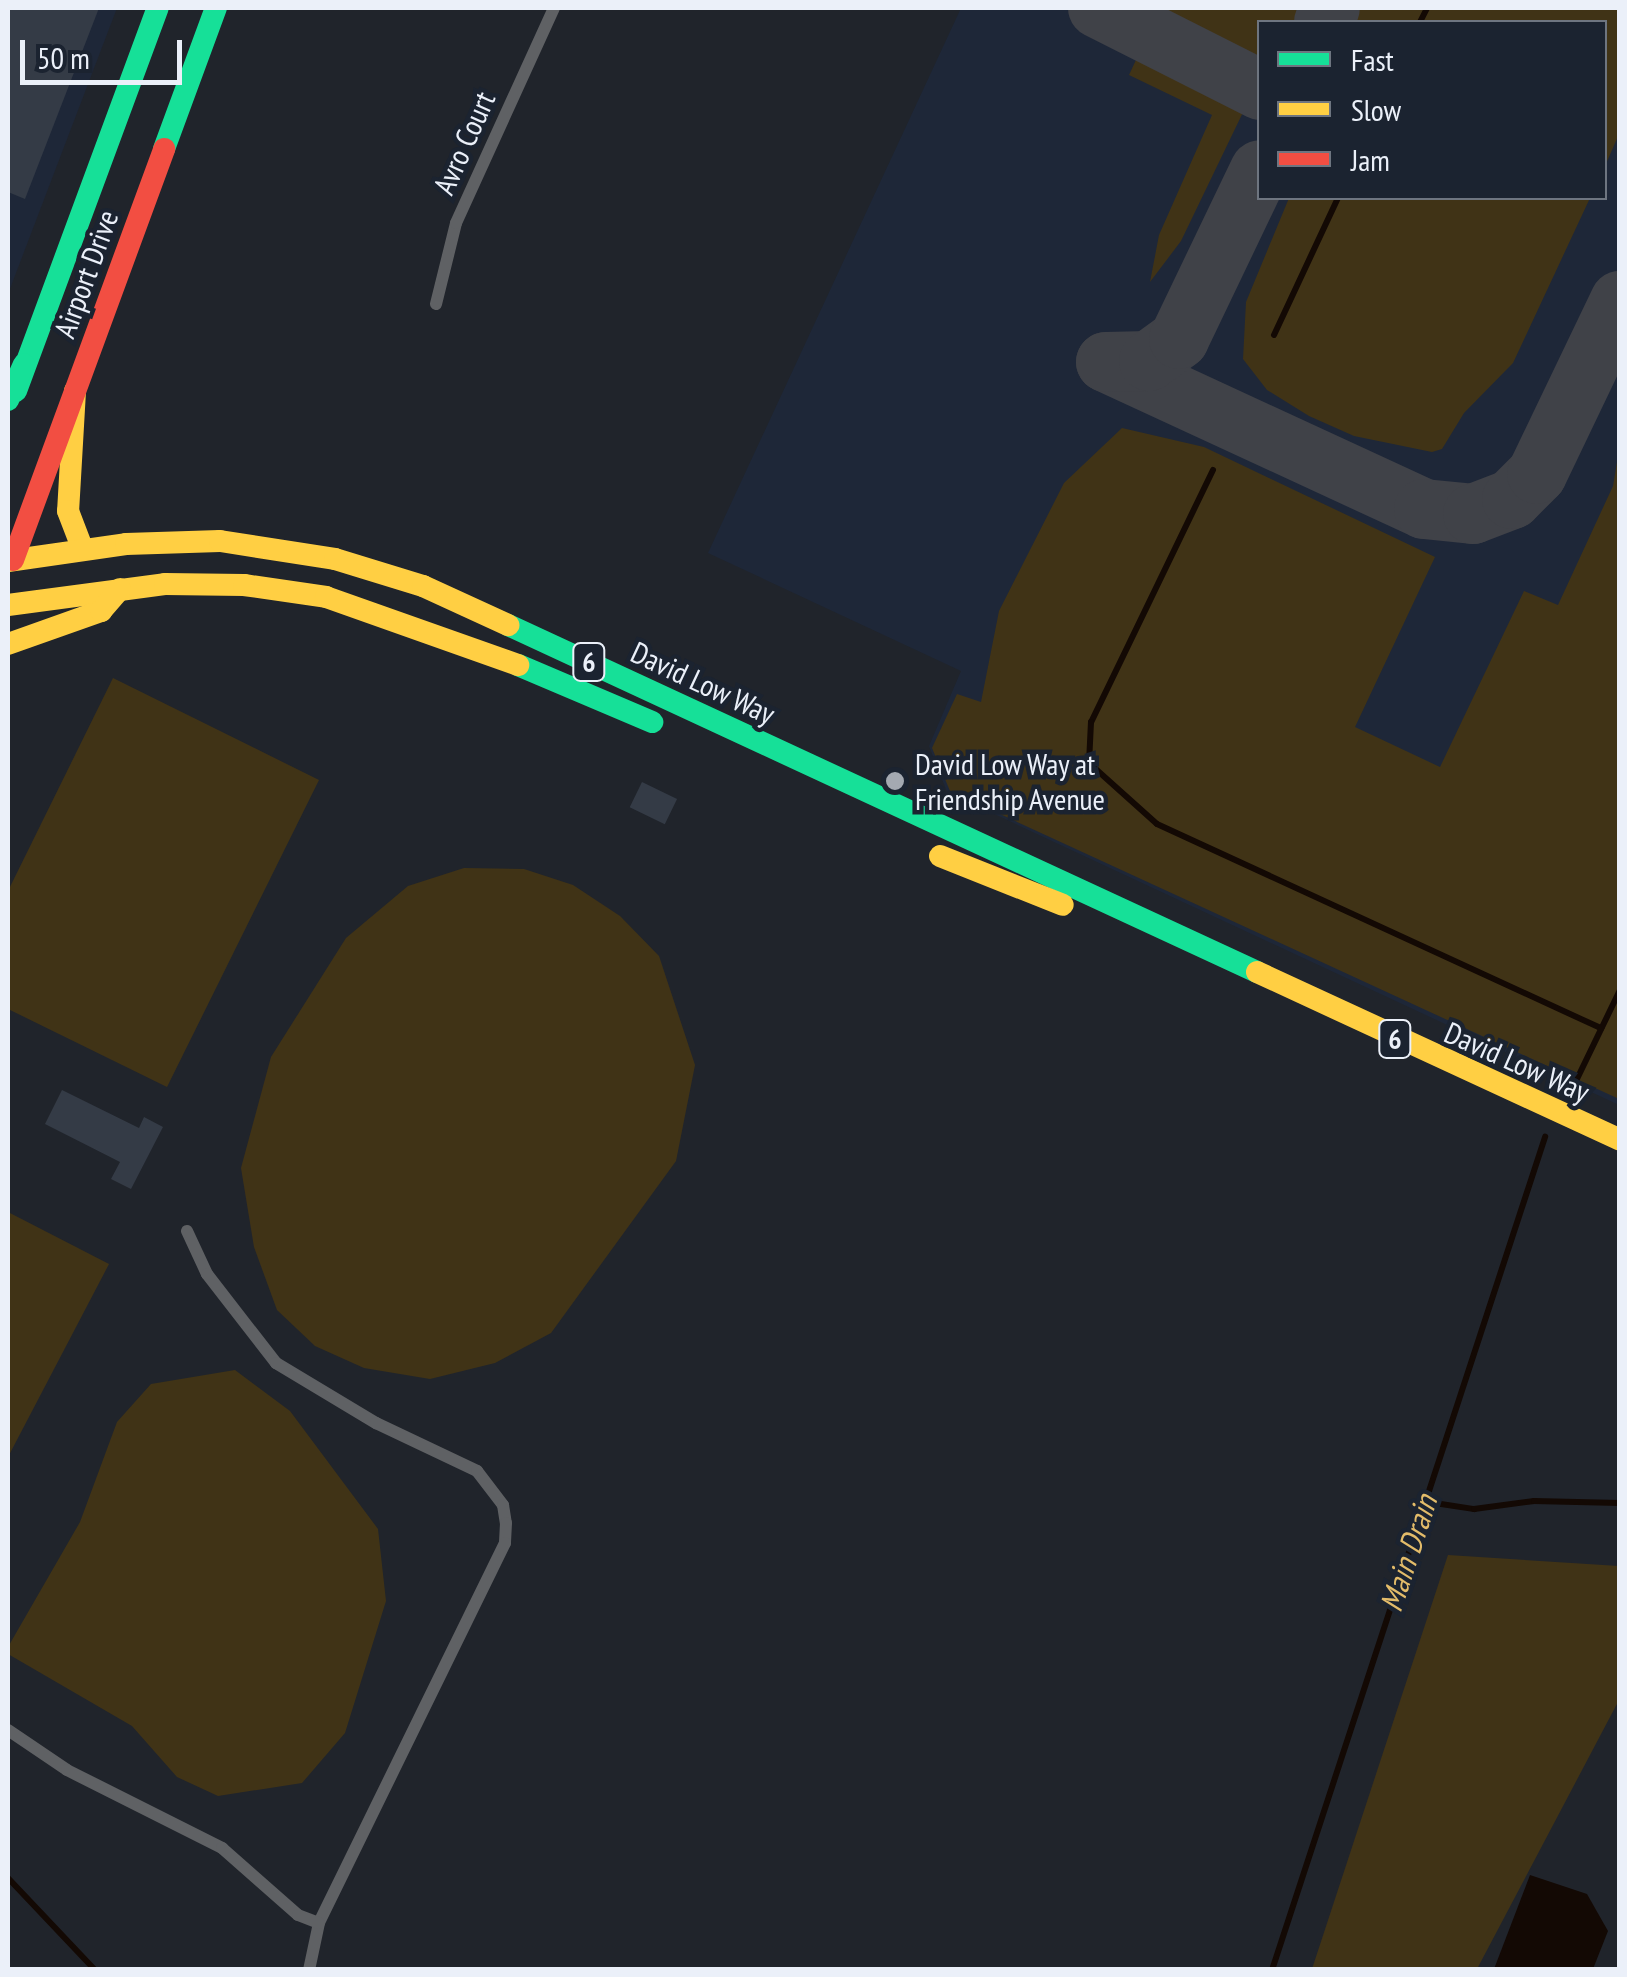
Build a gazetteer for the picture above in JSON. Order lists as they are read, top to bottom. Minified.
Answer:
{"streets":{"main road":["Airport Drive","6","David Low Way"],"lane":["Avro Court"]},"crossings":[["Airport Drive","David Low Way"]],"water":["Main Drain"],"places":["David Low Way at Friendship Avenue"],"legend":["Fast","Slow","Jam"],"scale_bar":"50 m"}
